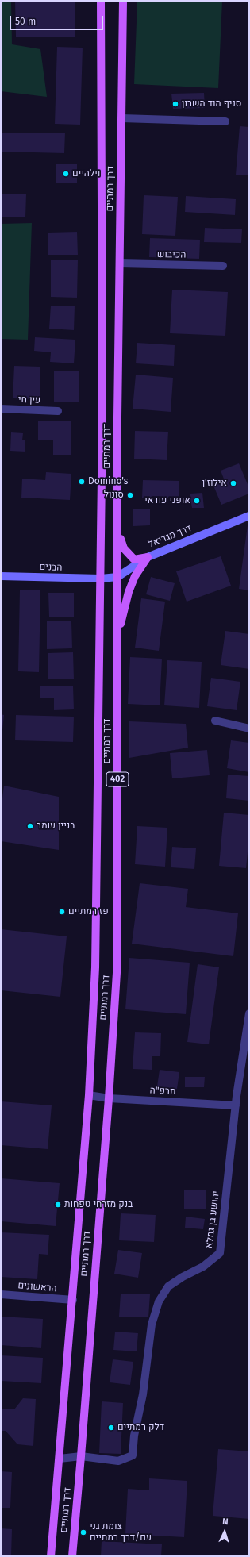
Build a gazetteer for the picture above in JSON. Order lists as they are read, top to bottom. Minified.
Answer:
{"streets":{"main road":["דרך רמתיים","דרך מגדיאל","הבנים","402"],"street":["הכיבוש","עין חי","תרפ\"ה","יהושע בן גמלא","הראשונים"]},"crossings":[["דרך רמתיים","הכיבוש"],["דרך רמתיים","דרך מגדיאל"],["דרך רמתיים","הבנים"],["דרך רמתיים","תרפ\"ה"],["דרך רמתיים","יהושע בן גמלא"],["דרך רמתיים","הראשונים"],["דרך מגדיאל","הבנים"],["תרפ\"ה","יהושע בן גמלא"]],"places":["סניף הוד השרון","וילהיים","Domino's","אילוז'ן","סונול","אופני עודאי","בניין עומר","פז רמתיים","בנק מזרחי טפחות","דלק רמתיים","צומת גני עם/דרך רמתיים"],"scale_bar":"50 m","north":"top"}
